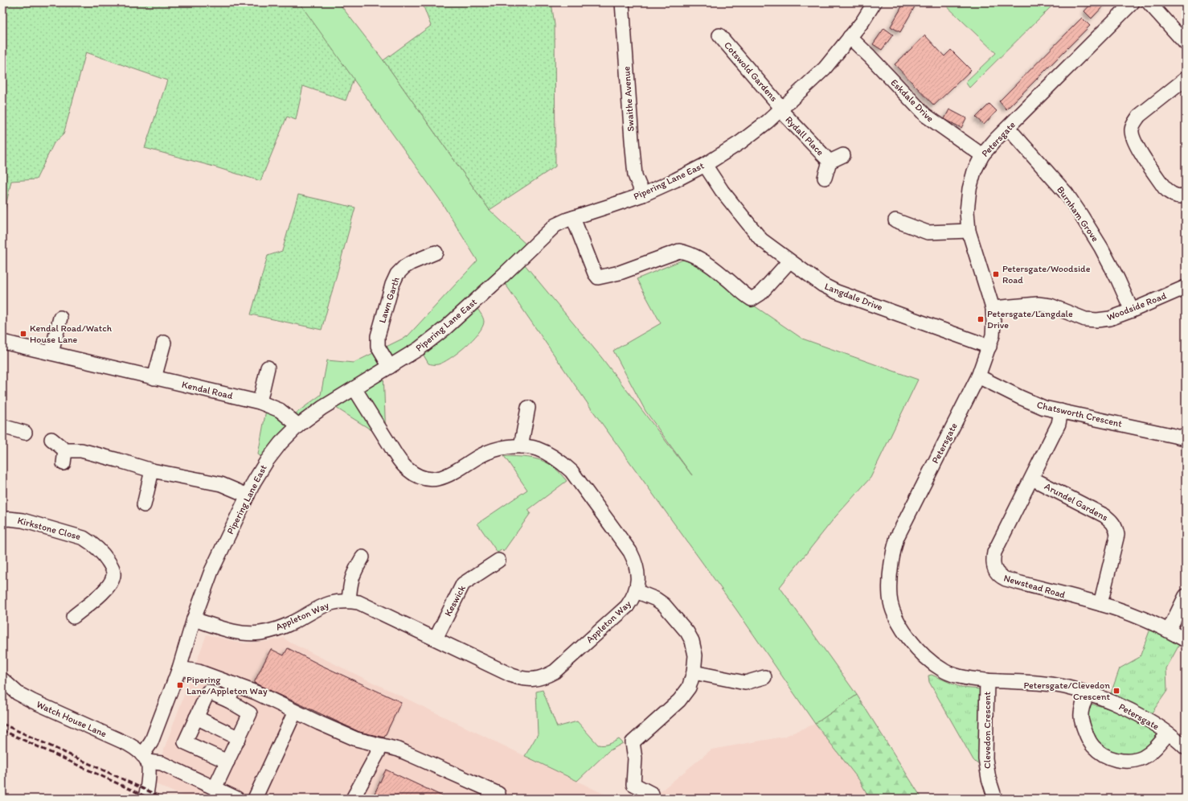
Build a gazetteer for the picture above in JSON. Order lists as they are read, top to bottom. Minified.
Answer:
{"streets":{"street":["Cotswold Gardens","Swaithe Avenue","Eskdale Drive","Rydall Place","Petersgate","Pipering Lane East","Burnham Grove","Langdale Drive","Lawn Garth","Woodside Road","Kendal Road","Chatsworth Crescent","Arundel Gardens","Kirkstone Close","Newstead Road","Keswick","Appleton Way","Watch House Lane","Clevedon Crescent"]},"crossings":[["Cotswold Gardens","Rydall Place"],["Cotswold Gardens","Pipering Lane East"],["Swaithe Avenue","Pipering Lane East"],["Eskdale Drive","Petersgate"],["Eskdale Drive","Pipering Lane East"],["Rydall Place","Pipering Lane East"],["Petersgate","Burnham Grove"],["Petersgate","Langdale Drive"],["Petersgate","Woodside Road"],["Petersgate","Chatsworth Crescent"],["Petersgate","Clevedon Crescent"],["Pipering Lane East","Langdale Drive"],["Pipering Lane East","Lawn Garth"],["Pipering Lane East","Kendal Road"],["Pipering Lane East","Appleton Way"],["Pipering Lane East","Watch House Lane"],["Burnham Grove","Woodside Road"],["Chatsworth Crescent","Newstead Road"],["Arundel Gardens","Newstead Road"],["Keswick","Appleton Way"]],"places":{"transit":["Petersgate/Woodside Road","Petersgate/Langdale Drive","Kendal Road/Watch House Lane","Pipering Lane/Appleton Way","Petersgate/Clevedon Crescent"]}}
